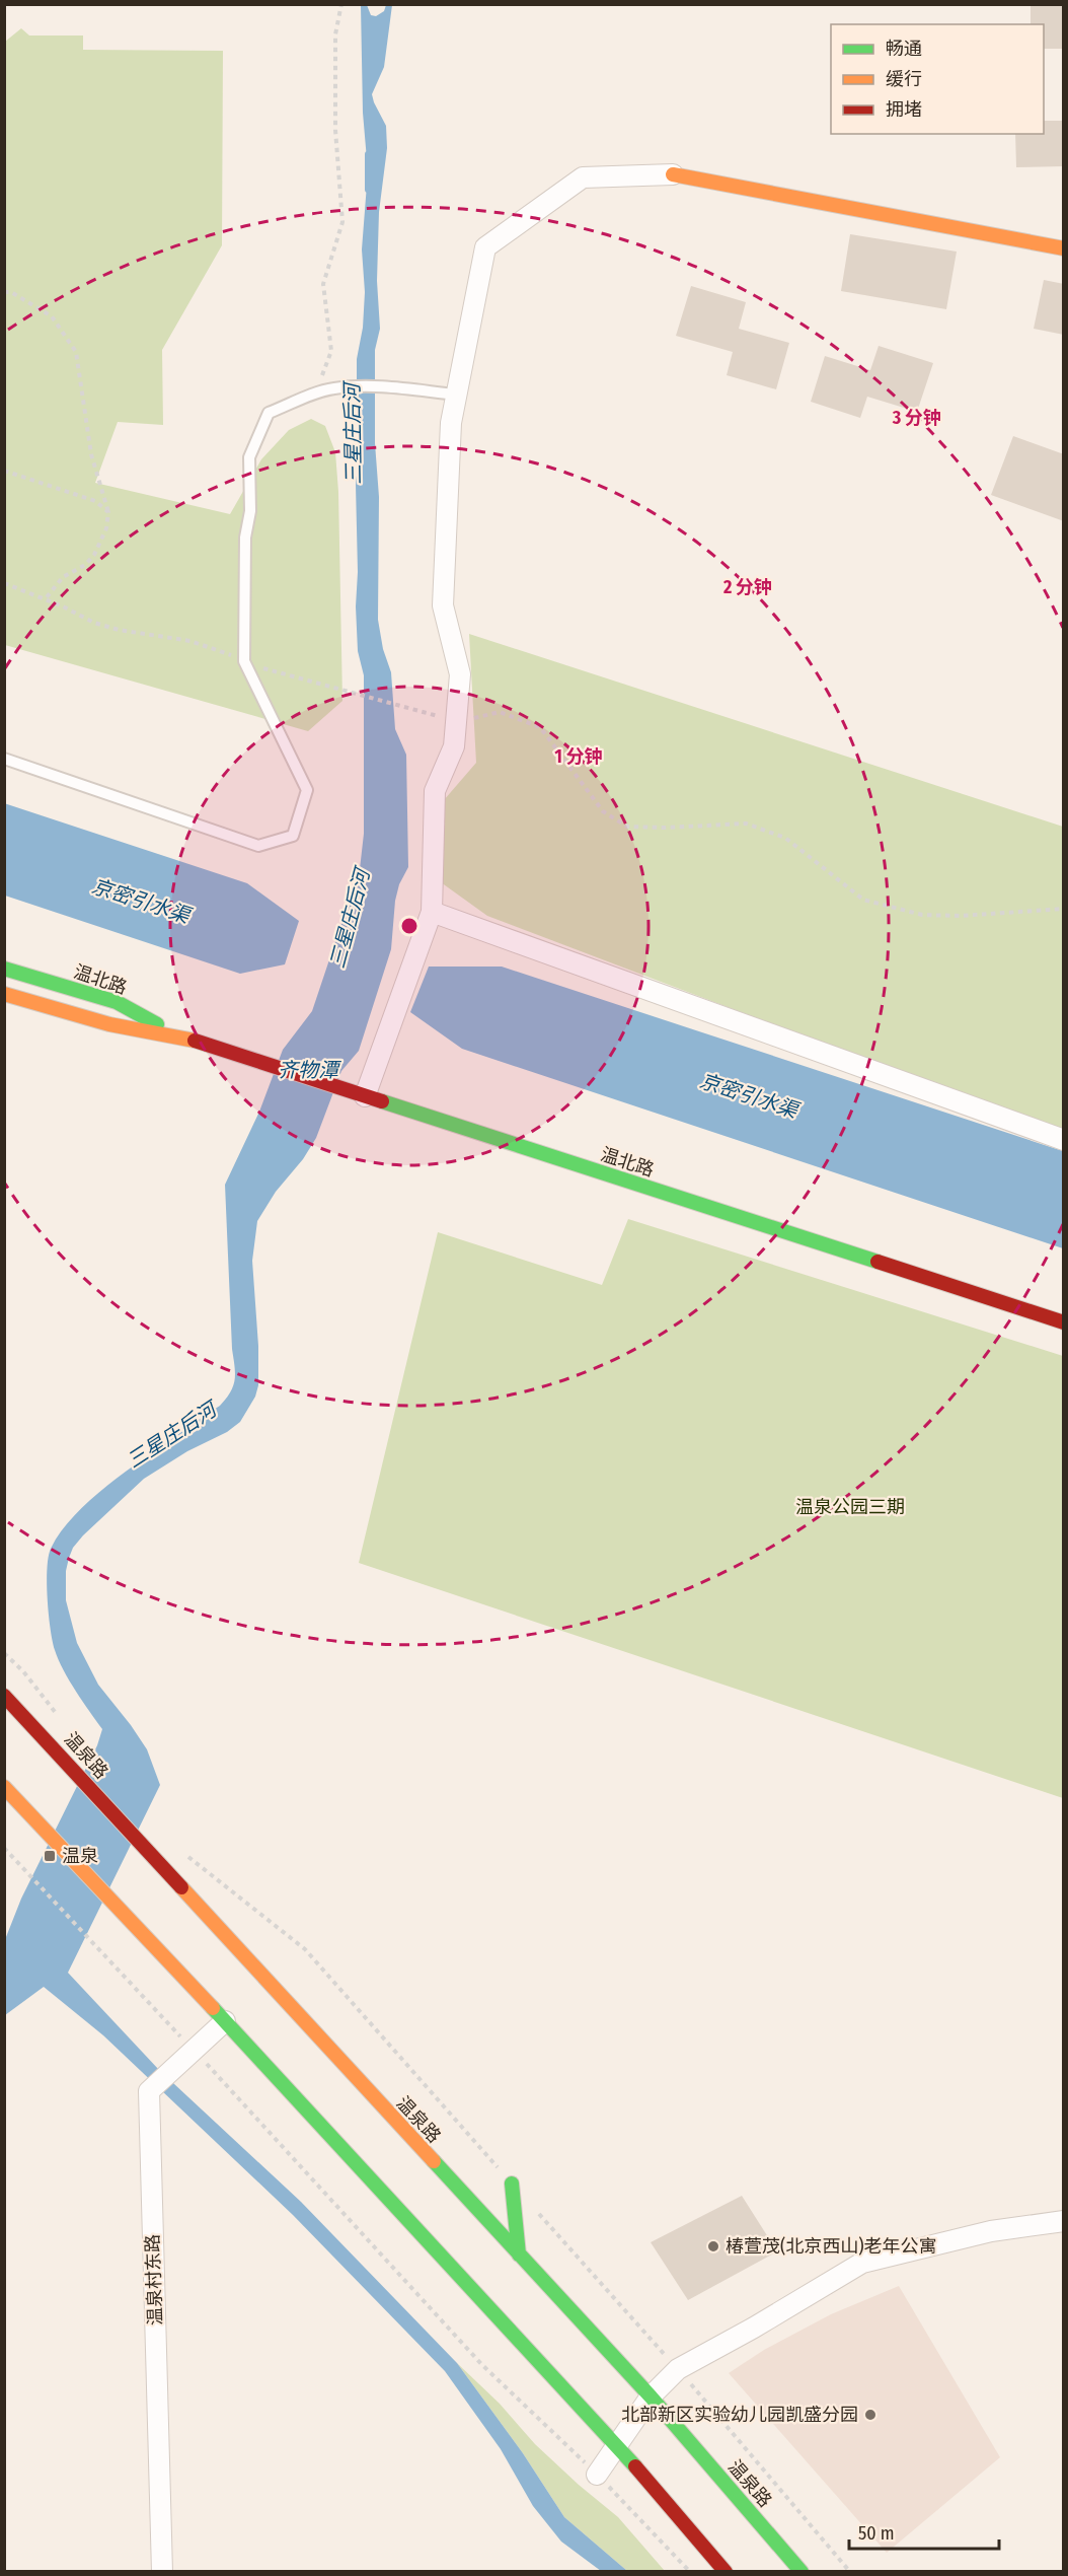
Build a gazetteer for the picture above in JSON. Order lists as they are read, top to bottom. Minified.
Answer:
{"streets":{"main road":["温北路","温泉路"],"street":["温泉村东路"]},"water":["三星庄后河","京密引水渠","齐物潭"],"parks":["温泉公园三期"],"places":{"transit":["温泉"],"other":["椿萱茂(北京西山)老年公寓","北部新区实验幼儿园凯盛分园"]},"legend":["畅通","缓行","拥堵"],"scale_bar":"50 m","rings":["3 分钟","2 分钟","1 分钟"]}
